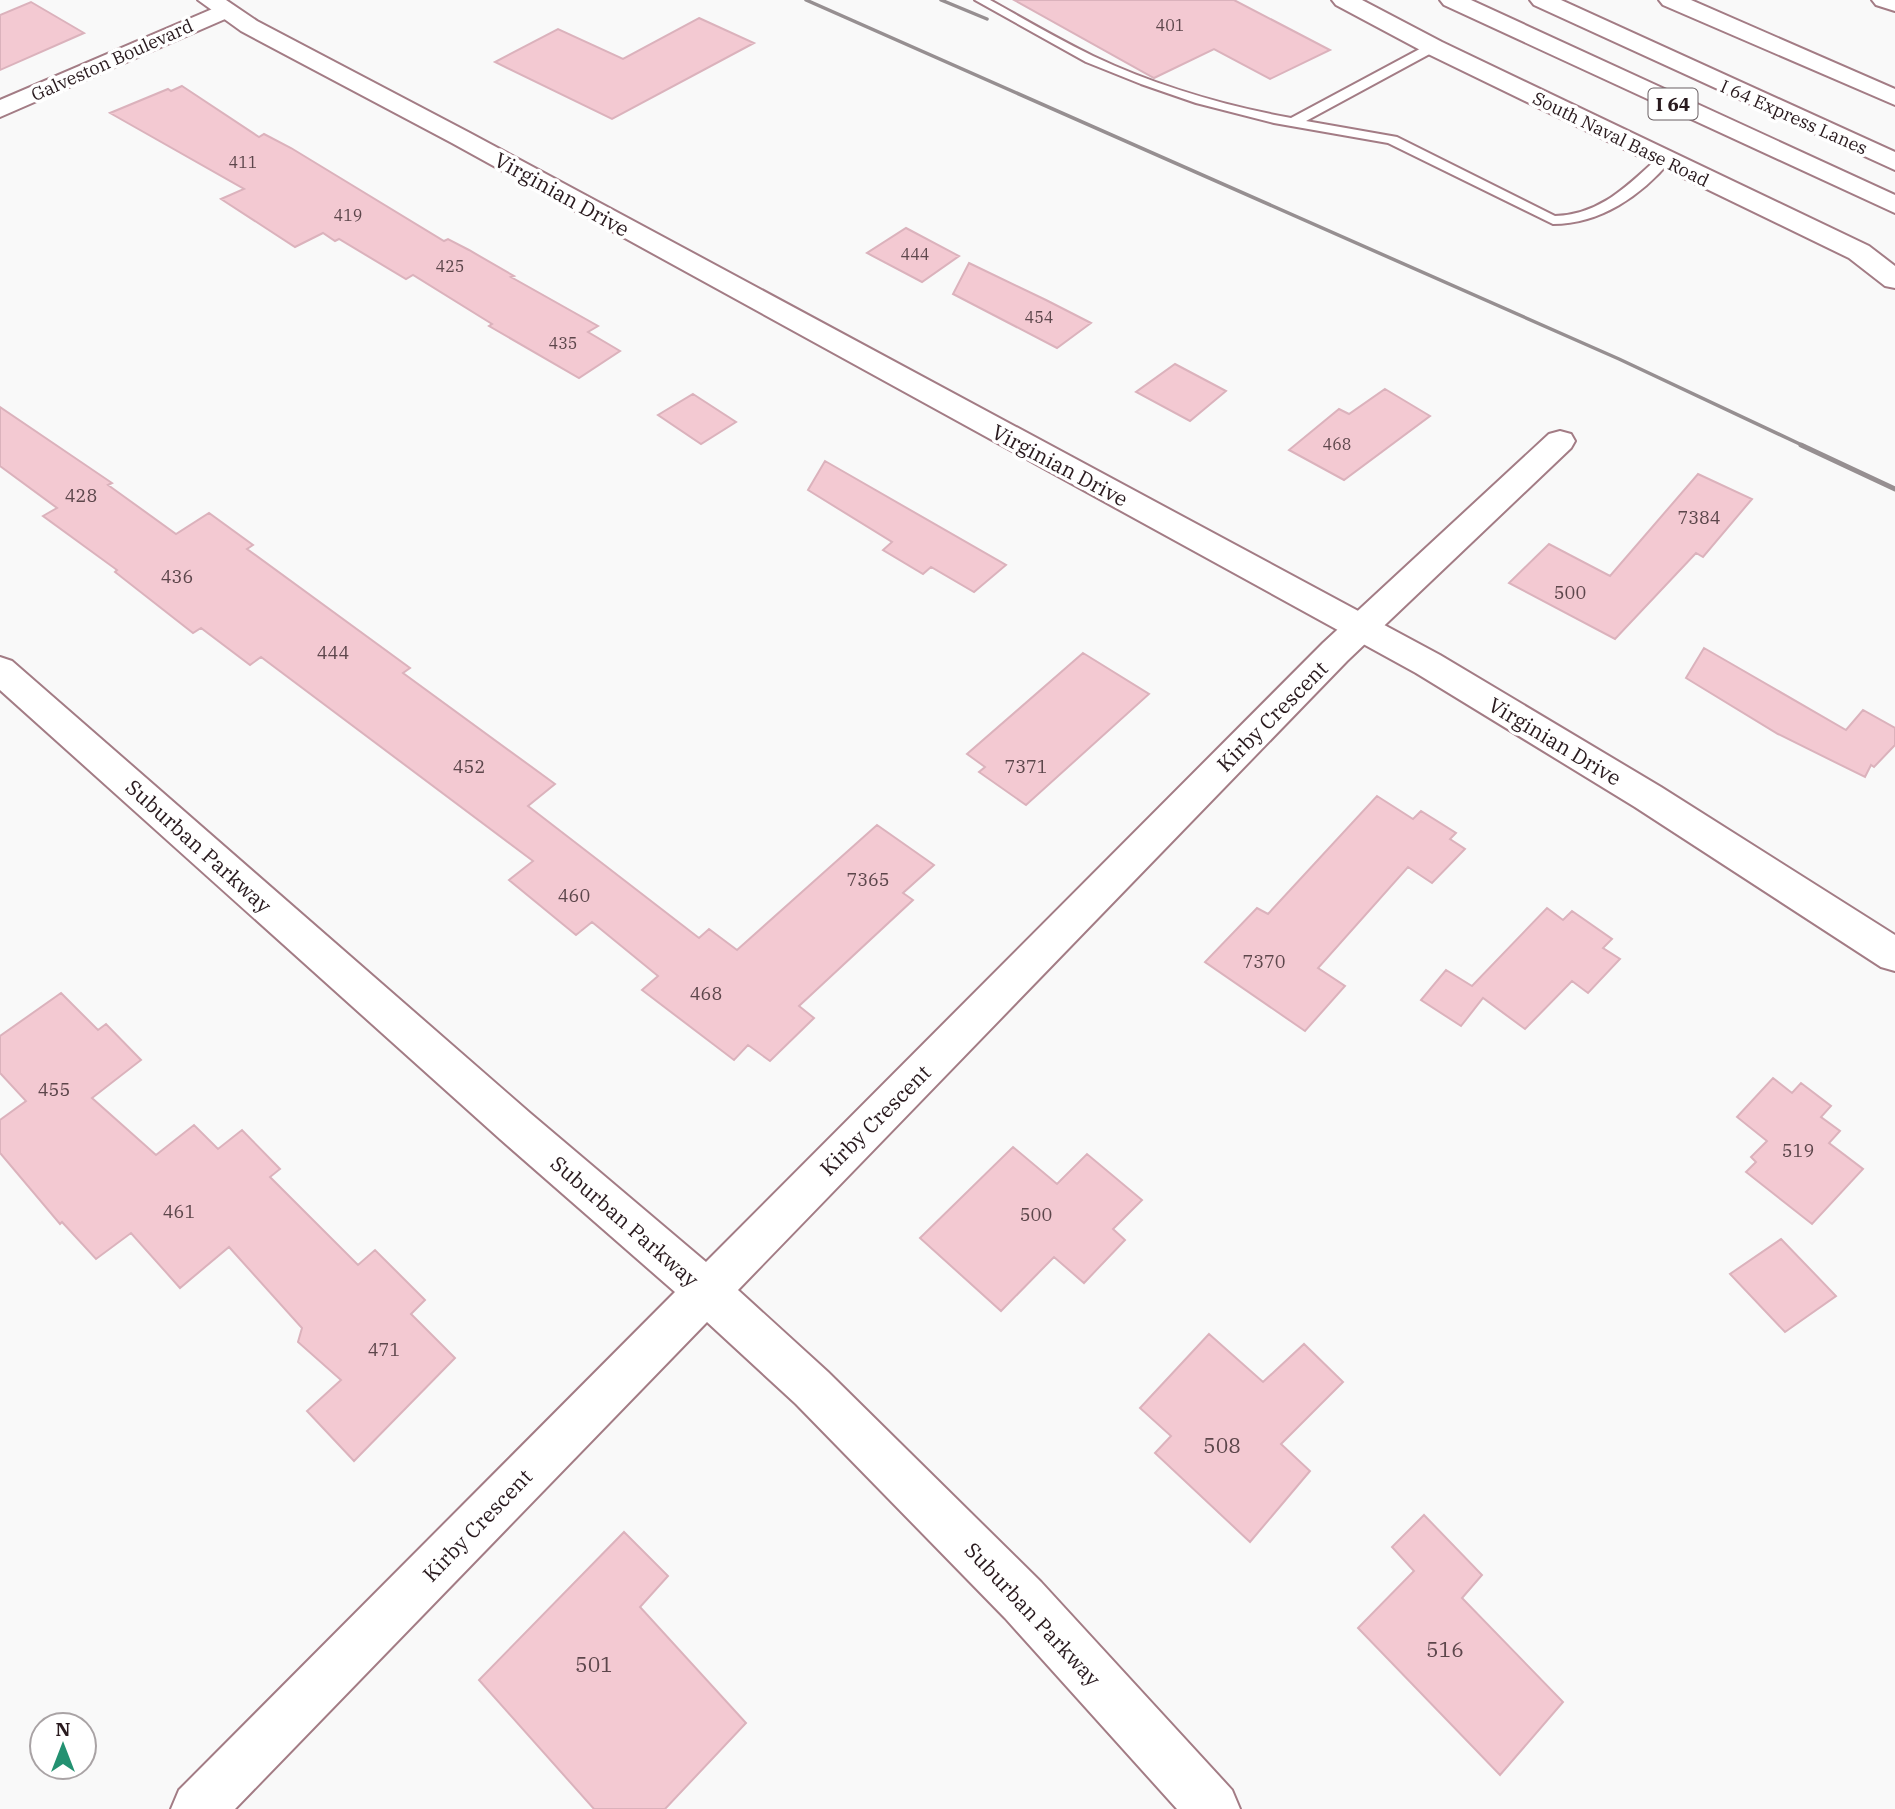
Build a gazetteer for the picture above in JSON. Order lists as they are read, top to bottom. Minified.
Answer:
{"streets":{"main road":["Galveston Boulevard","I 64","I 64 Express Lanes","South Naval Base Road","Virginian Drive","Kirby Crescent","Suburban Parkway"]},"crossings":[["Galveston Boulevard","Virginian Drive"],["Virginian Drive","Kirby Crescent"],["Kirby Crescent","Suburban Parkway"]],"house_numbers":["401","411","419","444","425","454","435","468","428","7384","436","500","444","452","7371","7365","460","7370","468","455","519","461","500","471","508","516","501"],"north":"top"}
